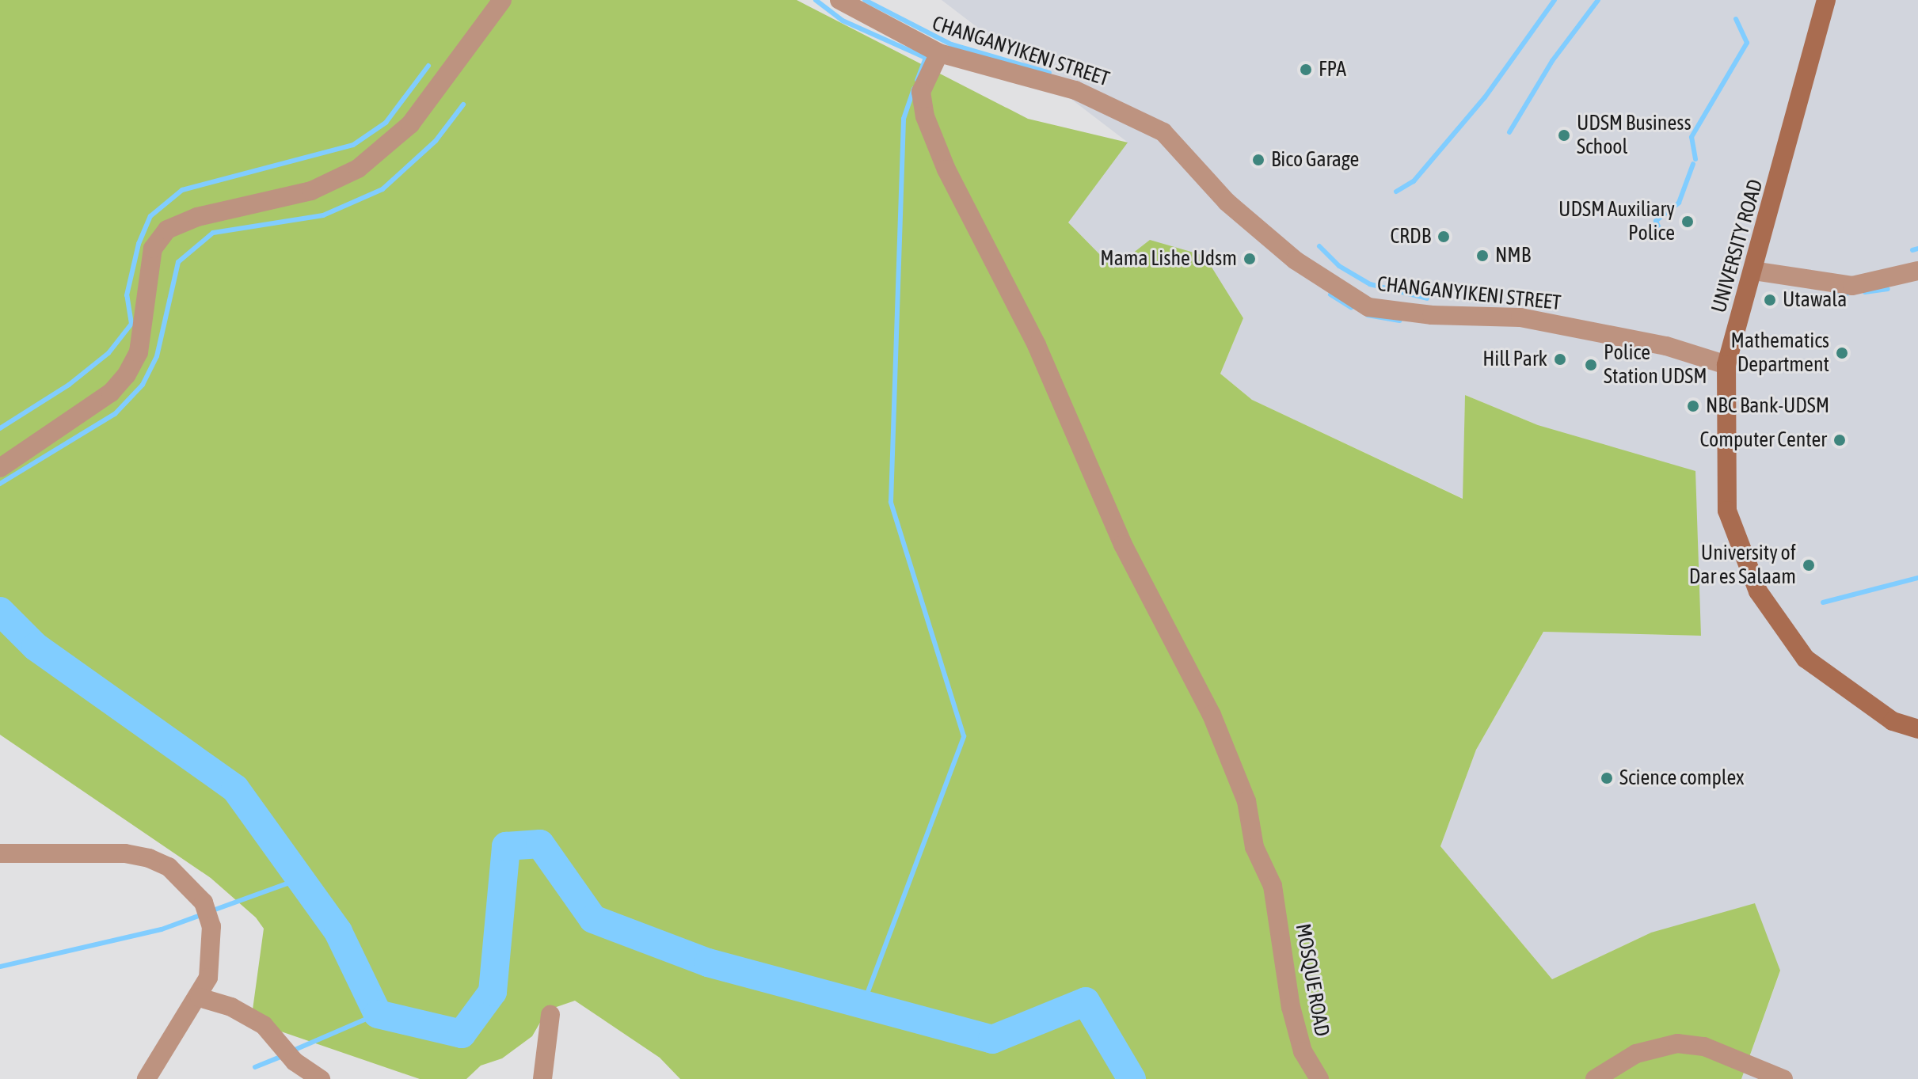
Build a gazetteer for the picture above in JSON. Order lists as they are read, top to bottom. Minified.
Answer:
{"streets":{"street":["CHANGANYIKENI STREET","UNIVERSITY ROAD","MOSQUE ROAD"]},"crossings":[["CHANGANYIKENI STREET","UNIVERSITY ROAD"],["CHANGANYIKENI STREET","MOSQUE ROAD"]],"places":["FPA","UDSM Business School","Bico Garage","UDSM Auxiliary Police","CRDB","NMB","Mama Lishe Udsm","Utawala","Mathematics Department","Hill Park","Police Station UDSM","NBC Bank-UDSM","Computer Center","University of Dar es Salaam","Science complex"]}
